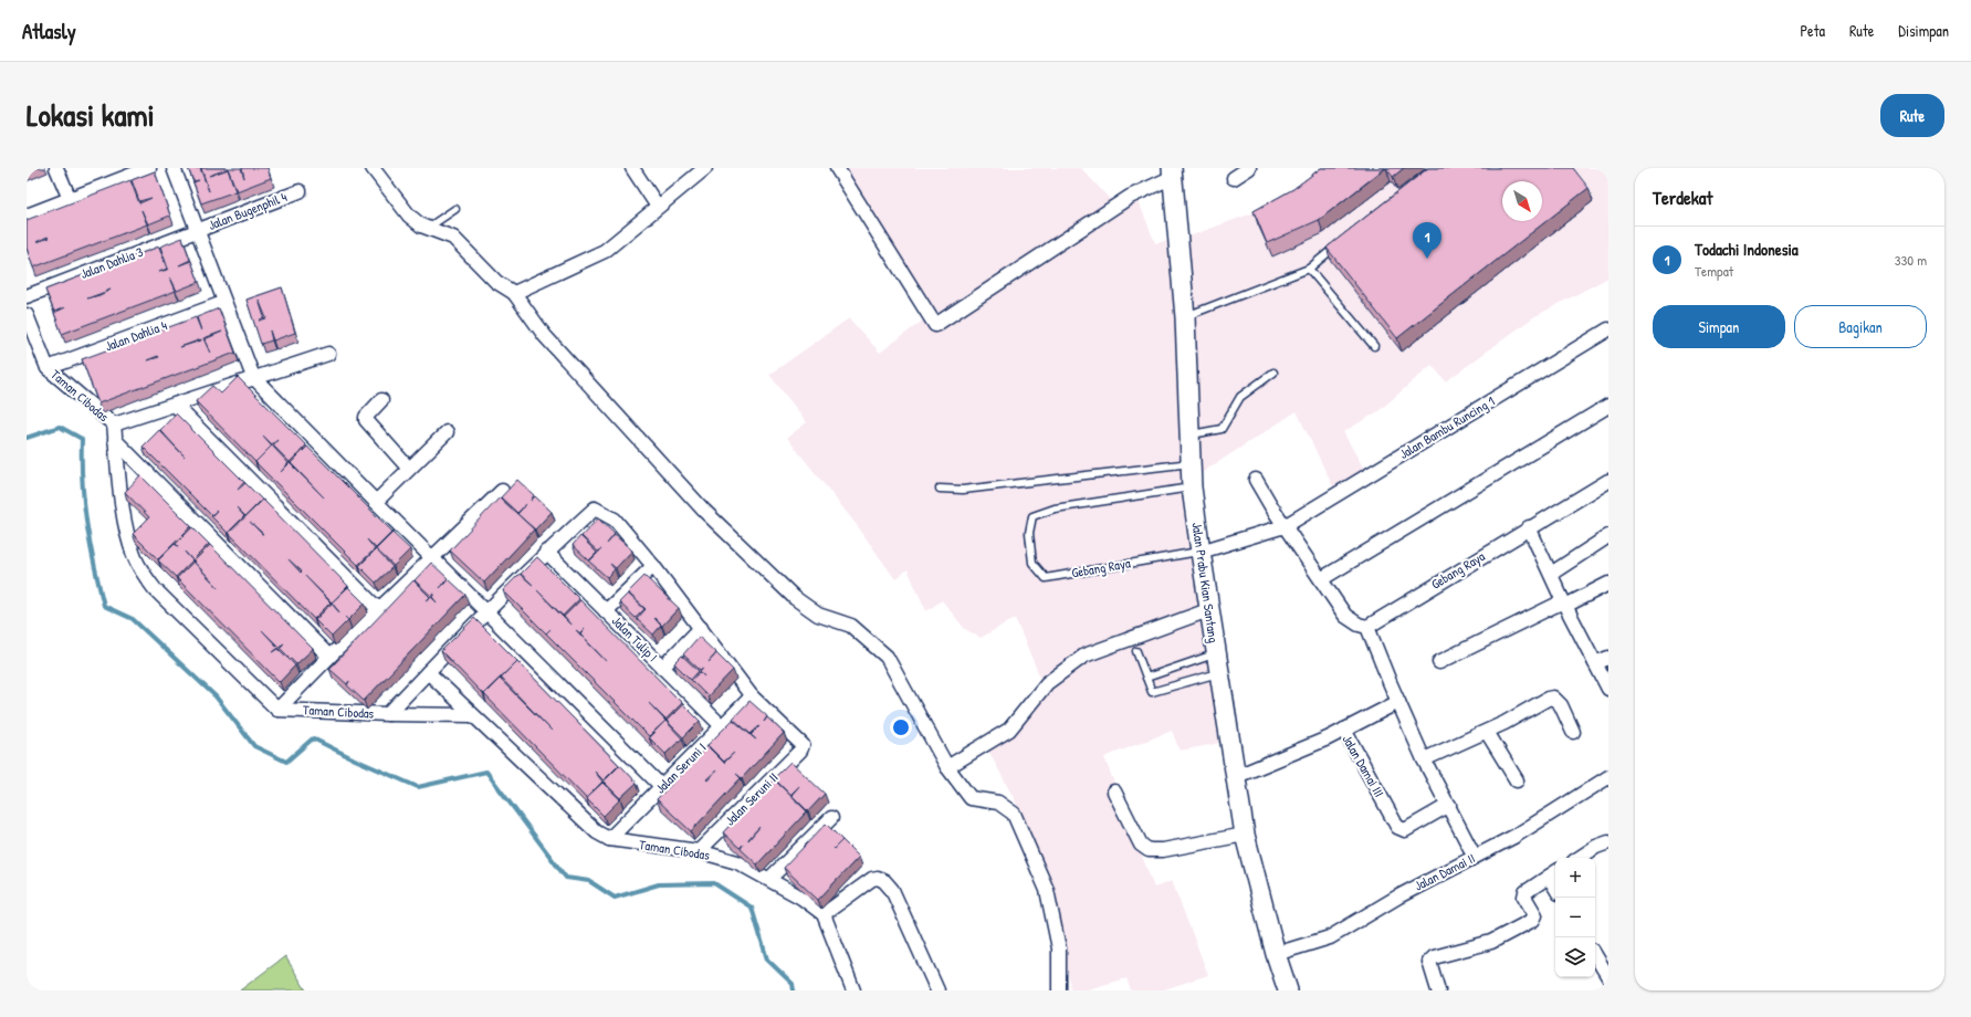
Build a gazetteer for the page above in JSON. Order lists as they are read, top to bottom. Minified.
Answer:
{"streets":{"main road":["Jalan Prabu Kian Santang"],"street":["Jalan Bugenphil 4","Jalan Dahlia 3","Jalan Dahlia 4","Taman Cibodas","Jalan Bambu Runcing 1","Gebang Raya","Jalan Tulip I","Jalan Damai III","Jalan Seruni I","Jalan Seruni II","Jalan Damai II"]},"crossings":[["Jalan Bugenphil 4","Jalan Dahlia 3"],["Jalan Dahlia 4","Taman Cibodas"],["Taman Cibodas","Jalan Seruni I"],["Taman Cibodas","Jalan Seruni II"],["Jalan Bambu Runcing 1","Gebang Raya"],["Gebang Raya","Jalan Prabu Kian Santang"],["Jalan Prabu Kian Santang","Jalan Damai III"],["Jalan Prabu Kian Santang","Jalan Damai II"],["Jalan Tulip I","Jalan Seruni I"],["Jalan Seruni I","Jalan Seruni II"]],"north":"bottom right","page":{"header":"Atlasly","nav":["Peta","Rute","Disimpan"],"title":"Lokasi kami","buttons":["Rute",["Simpan","Bagikan"]],"heading":"Terdekat","pins":"1","list":[{"mark":"1","name":"Todachi Indonesia","note":"Tempat","value":"330 m"}],"map_buttons":["+","−"]}}
